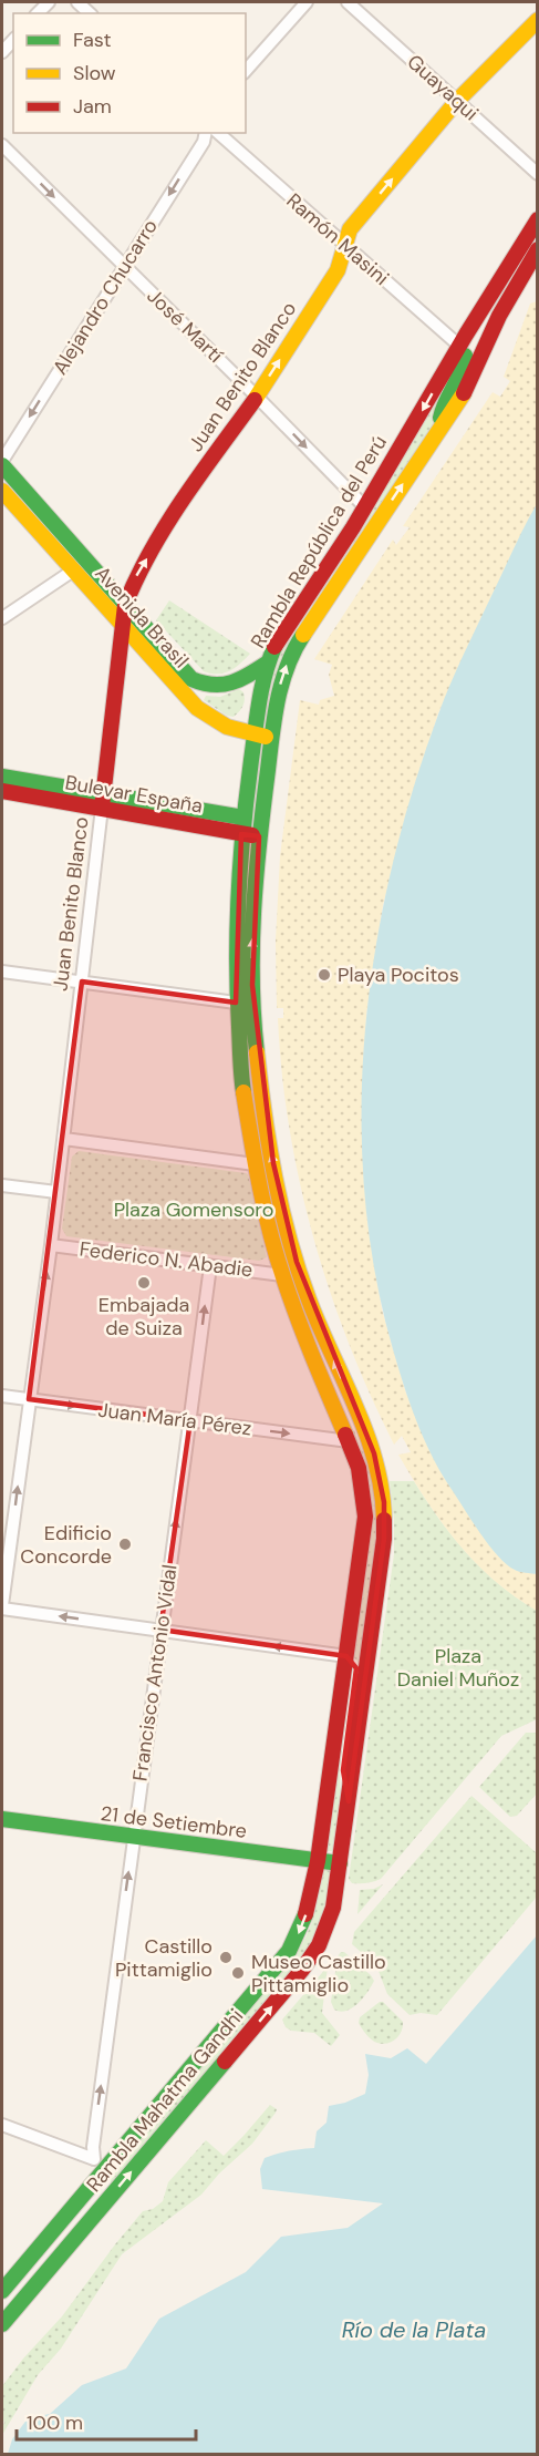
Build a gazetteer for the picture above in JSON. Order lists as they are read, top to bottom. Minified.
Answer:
{"streets":{"main road":["Juan Benito Blanco","Rambla República del Perú","Avenida Brasil","Bulevar España","21 de Setiembre","Rambla Mahatma Gandhi"],"street":["Guayaqui","Ramón Masini","Alejandro Chucarro","José Martí","Federico N. Abadie","Juan María Pérez","Francisco Antonio Vidal"]},"crossings":[["Guayaqui","Juan Benito Blanco"],["Ramón Masini","Juan Benito Blanco"],["Ramón Masini","Rambla República del Perú"],["Alejandro Chucarro","José Martí"],["José Martí","Juan Benito Blanco"],["José Martí","Rambla República del Perú"],["Juan Benito Blanco","Avenida Brasil"],["Juan Benito Blanco","Bulevar España"],["Juan Benito Blanco","Federico N. Abadie"],["Juan Benito Blanco","Juan María Pérez"],["Rambla República del Perú","Avenida Brasil"],["Rambla República del Perú","Bulevar España"],["Rambla República del Perú","Federico N. Abadie"],["Rambla República del Perú","Juan María Pérez"],["Rambla República del Perú","Rambla Mahatma Gandhi"],["Federico N. Abadie","Francisco Antonio Vidal"],["Juan María Pérez","Francisco Antonio Vidal"],["Francisco Antonio Vidal","21 de Setiembre"],["Francisco Antonio Vidal","Rambla Mahatma Gandhi"],["21 de Setiembre","Rambla Mahatma Gandhi"]],"one_way":["Alejandro Chucarro","José Martí","Juan Benito Blanco","Juan María Pérez","Francisco Antonio Vidal"],"water":["Río de la Plata"],"parks":["Plaza Gomensoro","Plaza Daniel Muñoz"],"places":["Playa Pocitos","Embajada de Suiza","Edificio Concorde","Castillo Pittamiglio","Museo Castillo Pittamiglio"],"legend":["Fast","Slow","Jam"],"scale_bar":"100 m"}
